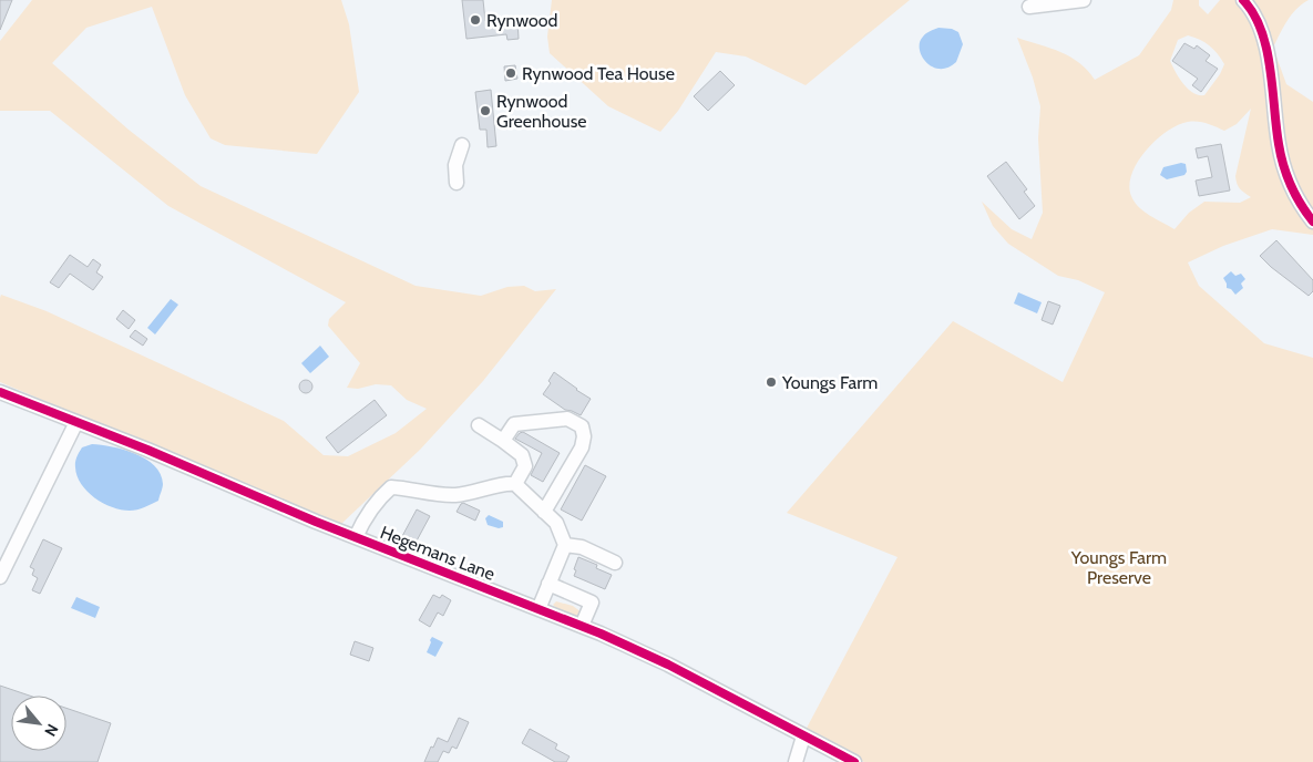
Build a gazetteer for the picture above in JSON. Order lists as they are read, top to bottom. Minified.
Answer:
{"streets":{"street":["Hegemans Lane"]},"parks":["Youngs Farm Preserve"],"places":["Rynwood","Rynwood Tea House","Rynwood Greenhouse","Youngs Farm"],"north":"bottom right"}
